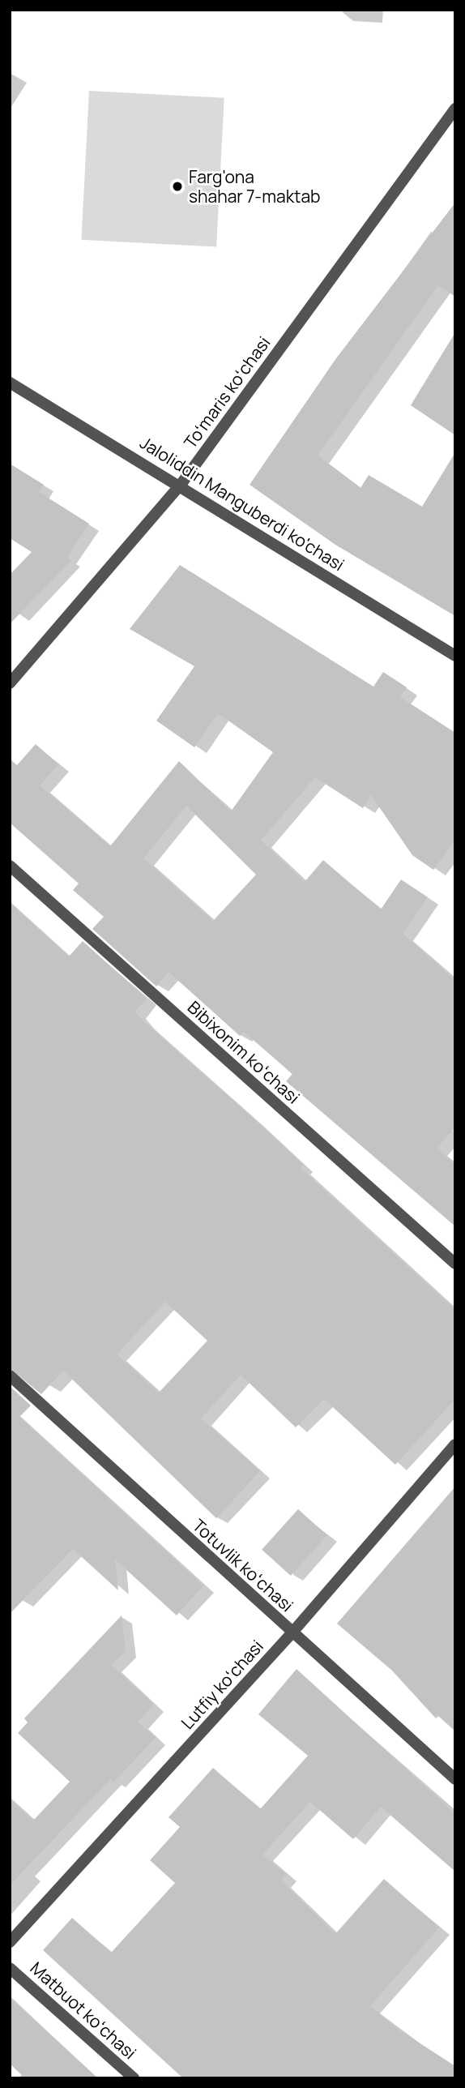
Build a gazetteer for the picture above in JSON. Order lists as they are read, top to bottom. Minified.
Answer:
{"streets":{"street":["Toʻmaris koʻchasi","Jaloliddin Manguberdi ko'chasi","Bibixonim koʻchasi","Totuvlik koʻchasi","Lutfiy koʻchasi","Matbuot koʻchasi"]},"crossings":[["Toʻmaris koʻchasi","Jaloliddin Manguberdi ko'chasi"],["Totuvlik koʻchasi","Lutfiy koʻchasi"]],"places":["Farg'ona shahar 7-maktab"]}
